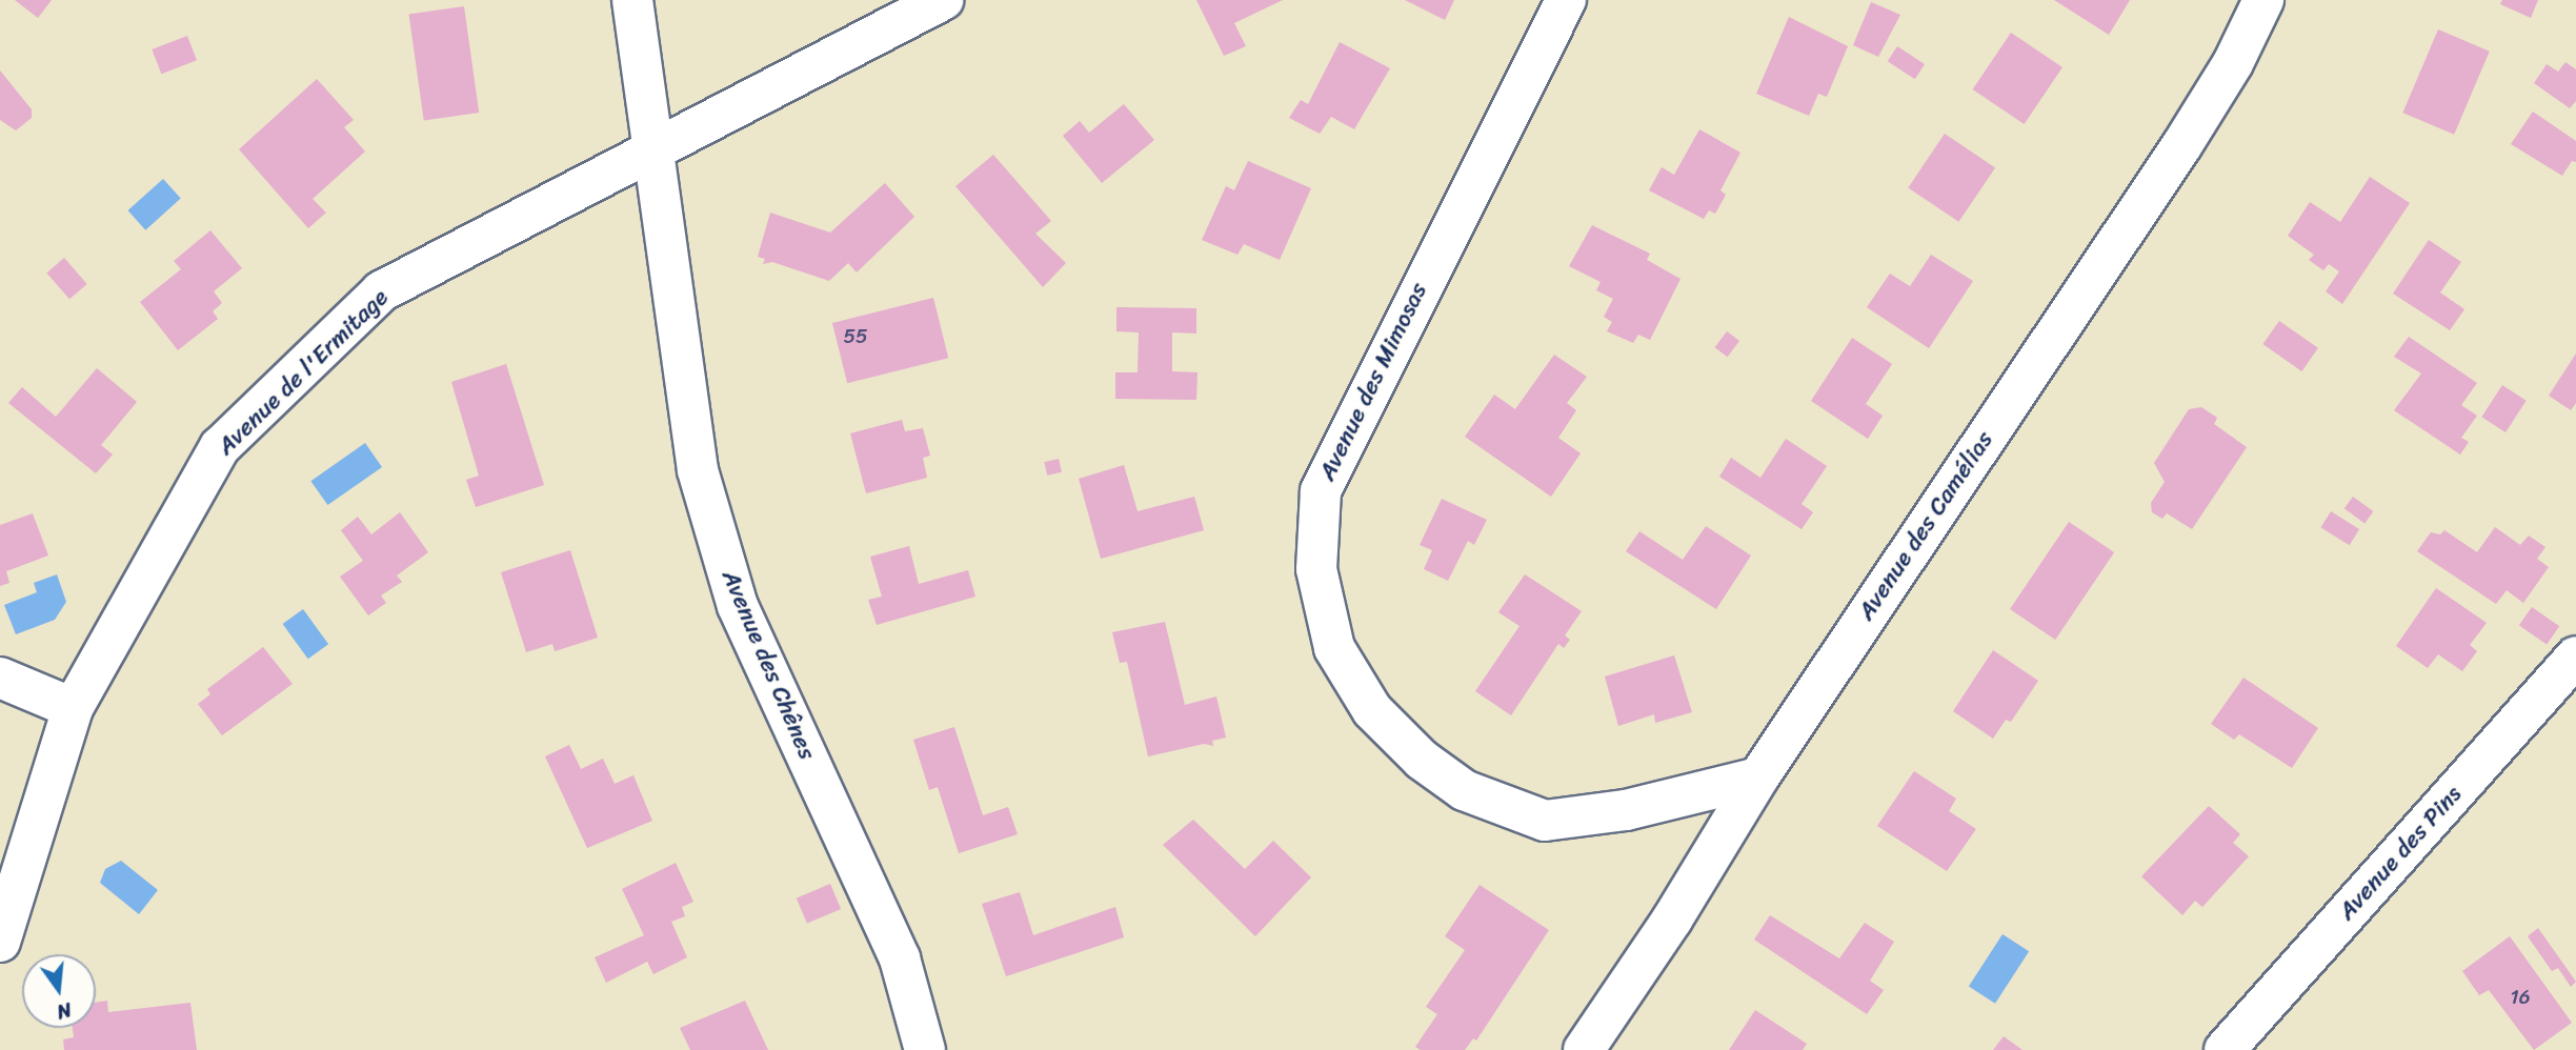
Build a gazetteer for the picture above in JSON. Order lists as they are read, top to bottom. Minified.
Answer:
{"streets":{"street":["Avenue de l'Ermitage","Avenue des Mimosas","Avenue des Camélias","Avenue des Chênes","Avenue des Pins"]},"crossings":[["Avenue de l'Ermitage","Avenue des Chênes"],["Avenue des Mimosas","Avenue des Camélias"]],"house_numbers":["55","16"],"north":"bottom"}
